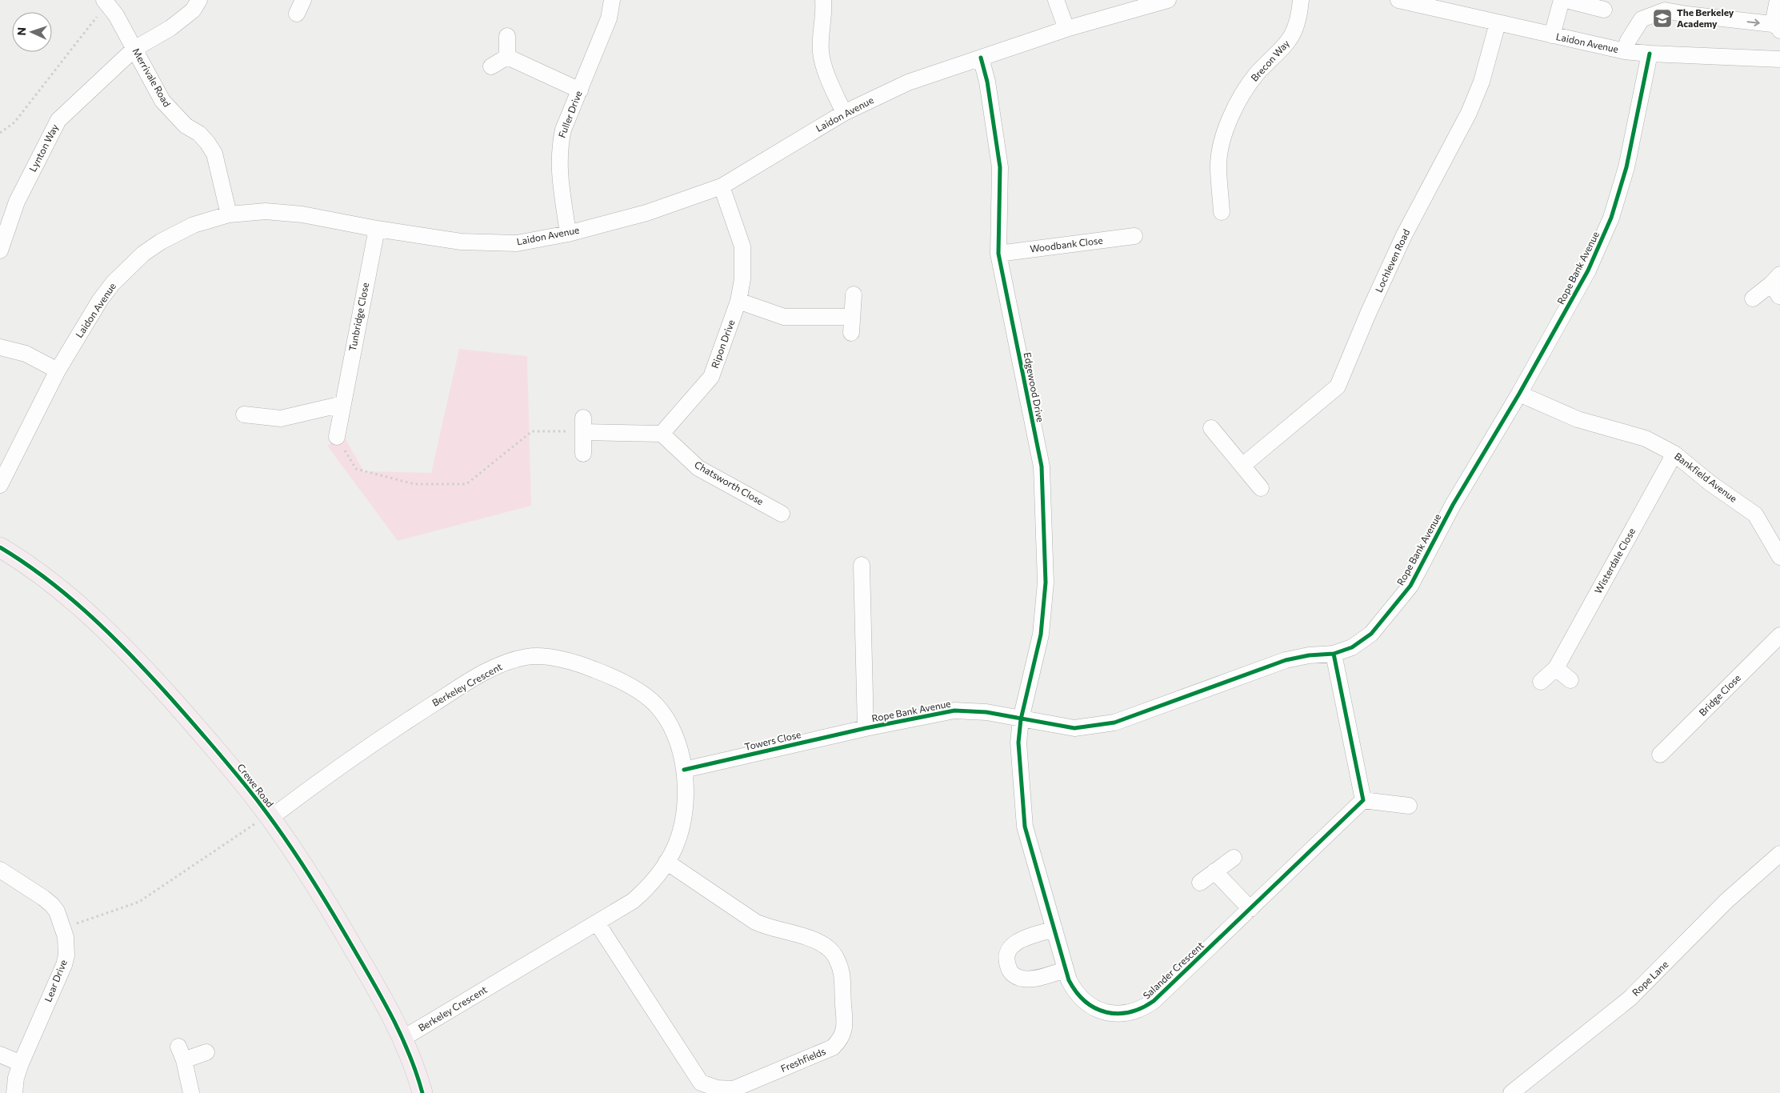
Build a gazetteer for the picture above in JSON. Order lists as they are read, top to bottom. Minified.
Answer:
{"streets":{"main road":["Crewe Road"],"street":["Laidon Avenue","Brecon Way","Merrivale Road","Fuller Drive","Lynton Way","Woodbank Close","Lochleven Road","Rope Bank Avenue","Tunbridge Close","Ripon Drive","Edgewood Drive","Bankfield Avenue","Chatsworth Close","Wisterdale Close","Berkeley Crescent","Bridge Close","Towers Close","Salander Crescent","Rope Lane","Lear Drive","Freshfields"]},"crossings":[["Laidon Avenue","Merrivale Road"],["Laidon Avenue","Fuller Drive"],["Laidon Avenue","Lochleven Road"],["Laidon Avenue","Rope Bank Avenue"],["Laidon Avenue","Tunbridge Close"],["Laidon Avenue","Ripon Drive"],["Laidon Avenue","Edgewood Drive"],["Merrivale Road","Lynton Way"],["Woodbank Close","Edgewood Drive"],["Rope Bank Avenue","Edgewood Drive"],["Rope Bank Avenue","Bankfield Avenue"],["Rope Bank Avenue","Towers Close"],["Rope Bank Avenue","Salander Crescent"],["Ripon Drive","Chatsworth Close"],["Edgewood Drive","Salander Crescent"],["Bankfield Avenue","Wisterdale Close"],["Berkeley Crescent","Towers Close"],["Berkeley Crescent","Crewe Road"],["Berkeley Crescent","Freshfields"]],"places":{"school or university":["The Berkeley Academy"]},"north":"left"}
